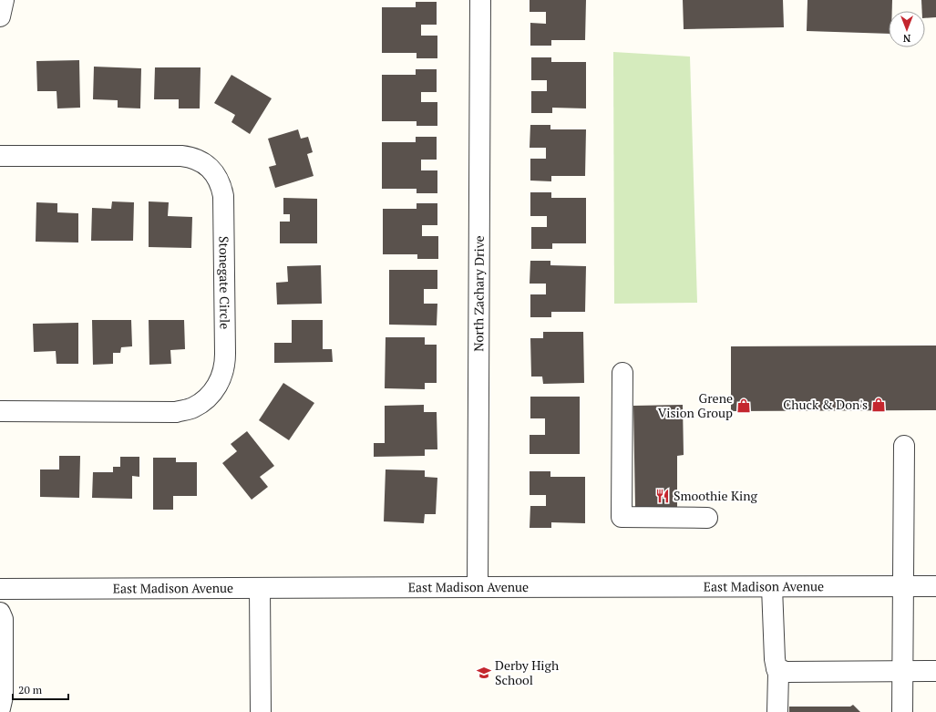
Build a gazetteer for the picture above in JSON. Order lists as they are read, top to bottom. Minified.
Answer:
{"streets":{"street":["Stonegate Circle","North Zachary Drive","East Madison Avenue"]},"crossings":[["North Zachary Drive","East Madison Avenue"]],"places":{"shop":["Chuck & Don's","Grene Vision Group"],"restaurant":["Smoothie King"],"school or university":["Derby High School"]},"scale_bar":"20 m","north":"bottom"}
